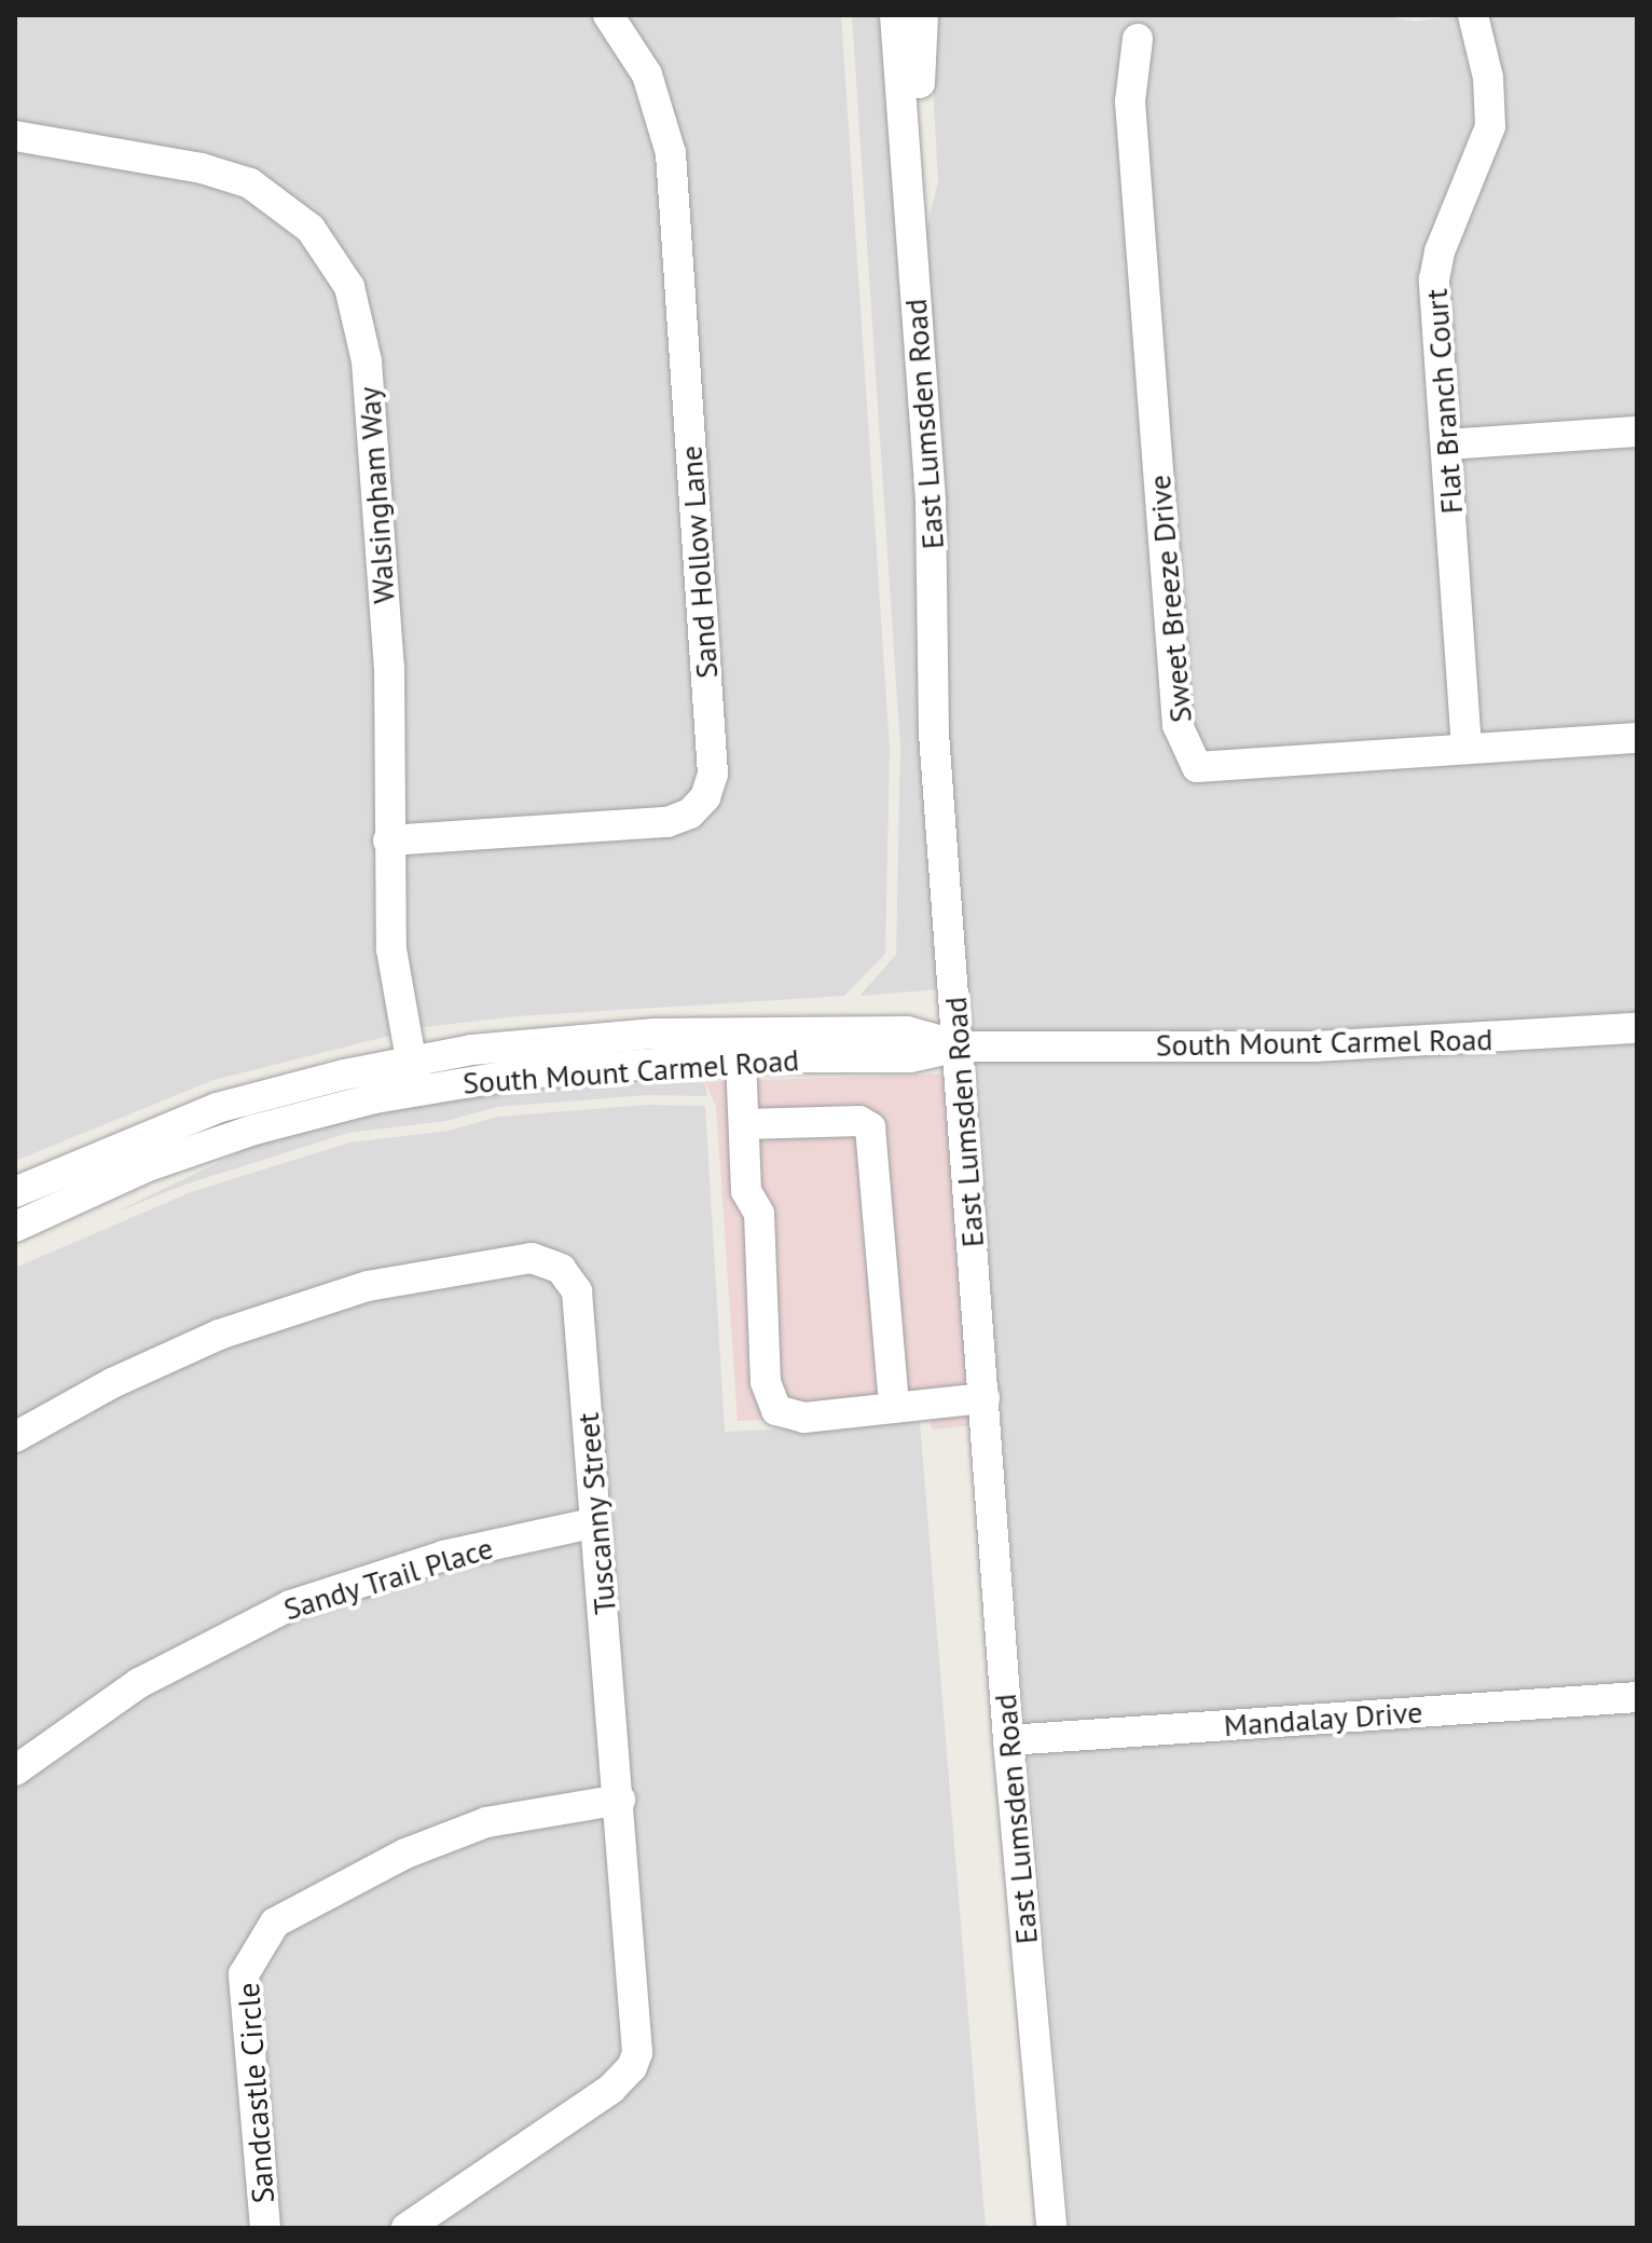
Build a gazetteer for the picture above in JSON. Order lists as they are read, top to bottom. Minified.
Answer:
{"streets":{"street":["Flat Branch Court","East Lumsden Road","Walsingham Way","Sand Hollow Lane","Sweet Breeze Drive","South Mount Carmel Road","Tuscanny Street","Sandy Trail Place","Mandalay Drive","Sandcastle Circle"]},"crossings":[["Flat Branch Court","Sweet Breeze Drive"],["East Lumsden Road","South Mount Carmel Road"],["East Lumsden Road","Mandalay Drive"],["Walsingham Way","Sand Hollow Lane"],["Walsingham Way","South Mount Carmel Road"],["Tuscanny Street","Sandy Trail Place"],["Tuscanny Street","Sandcastle Circle"]]}
